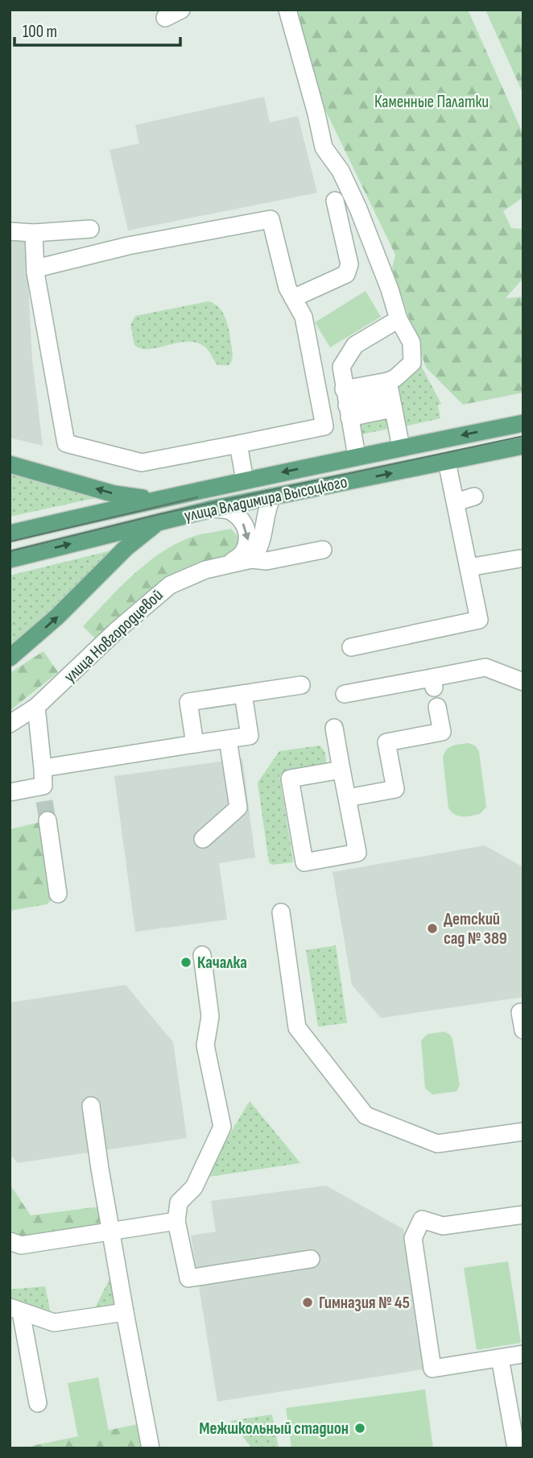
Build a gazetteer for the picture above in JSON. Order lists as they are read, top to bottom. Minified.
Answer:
{"streets":{"main road":["улица Владимира Высоцкого"],"street":["улица Новгородцевой"]},"crossings":[["улица Владимира Высоцкого","улица Новгородцевой"]],"parks":["Каменные Палатки"],"places":["Детский сад № 389","Качалка","Гимназия № 45","Межшкольный стадион"],"scale_bar":"100 m"}
